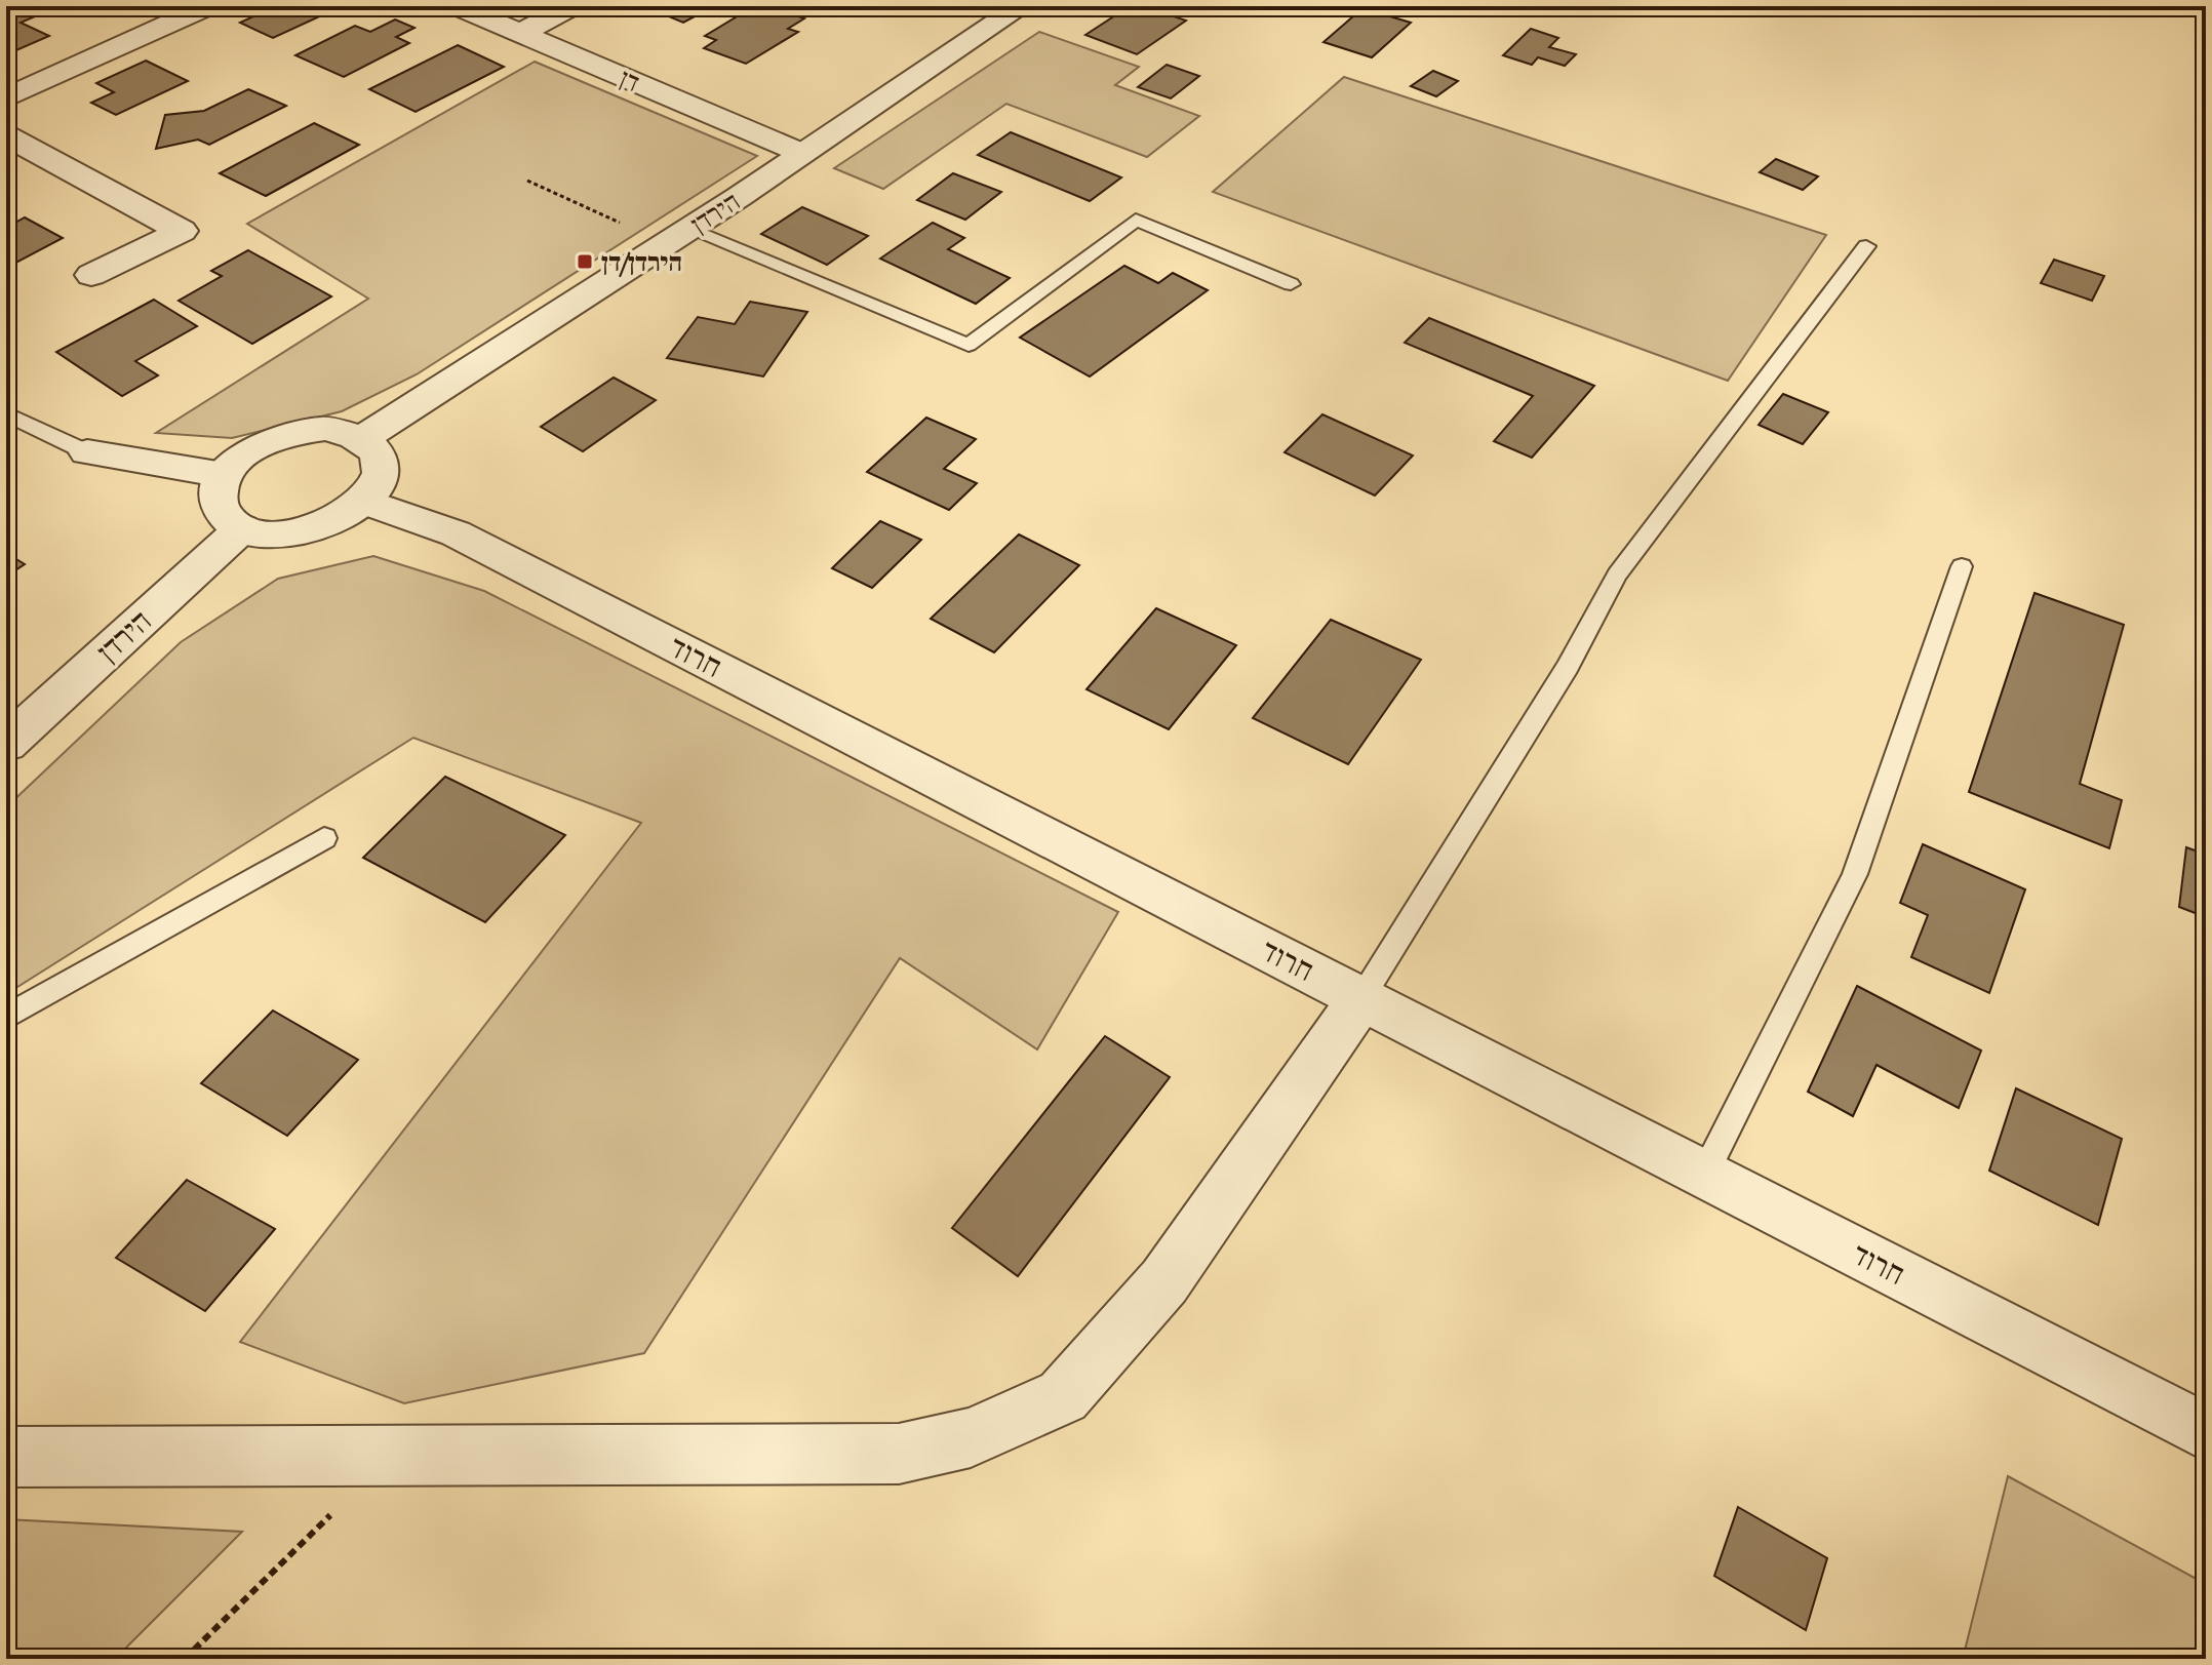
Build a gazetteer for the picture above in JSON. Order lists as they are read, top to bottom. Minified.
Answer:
{"streets":{"street":["דן","הירדן","חרוד"]},"crossings":[["דן","הירדן"],["הירדן","חרוד"]],"places":{"transit":["הירדן/דן"]}}
